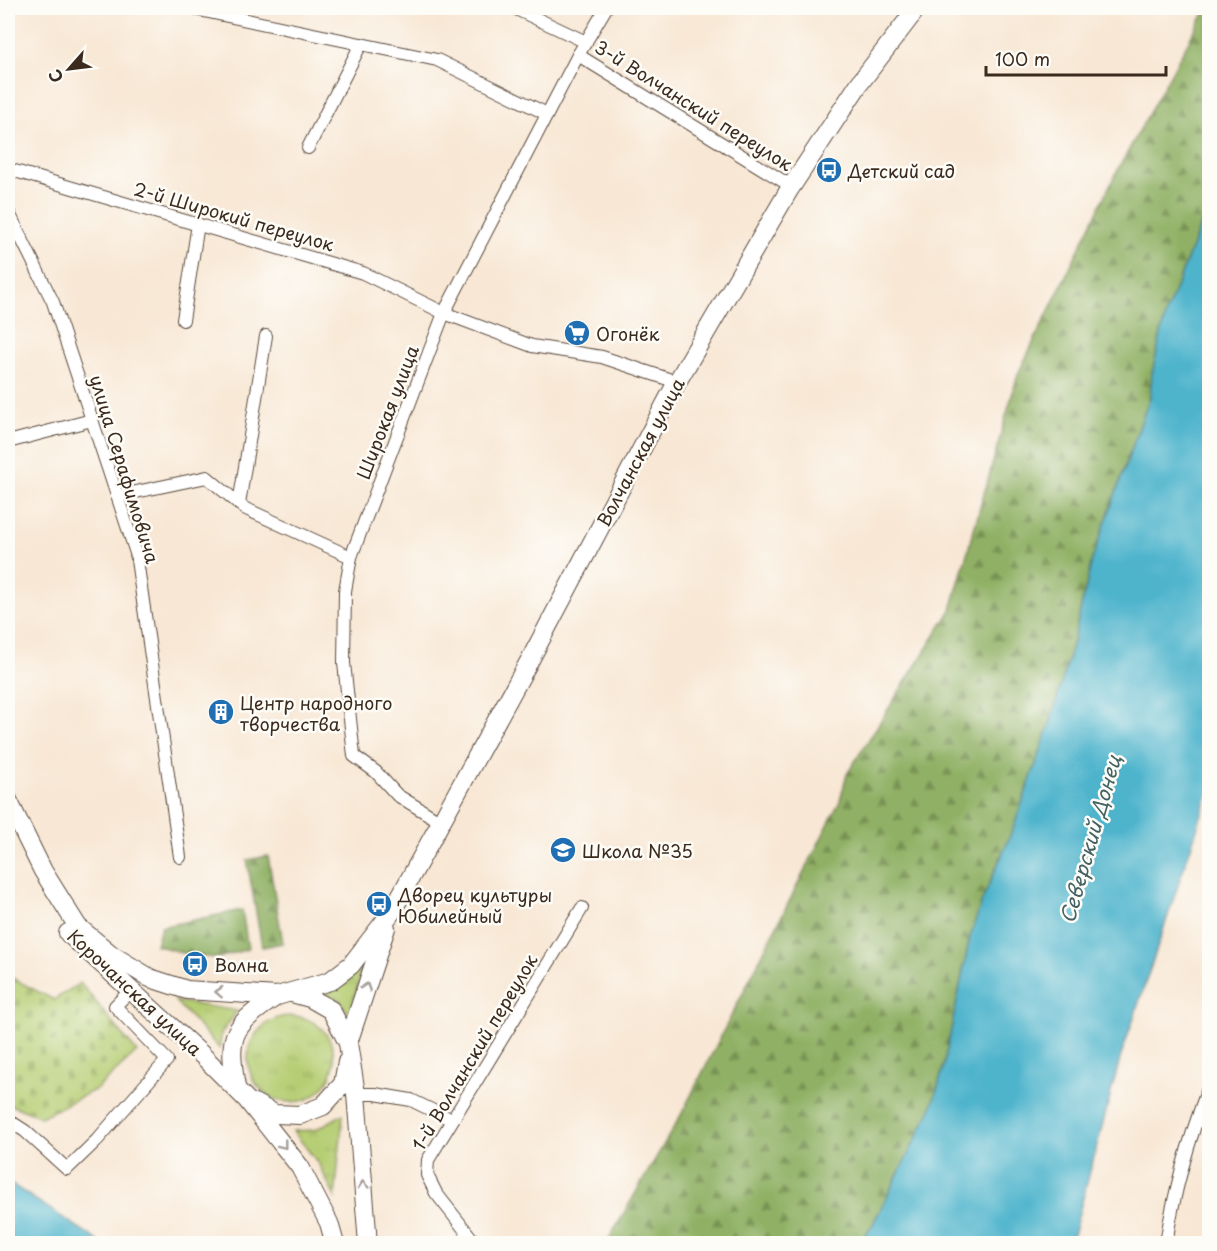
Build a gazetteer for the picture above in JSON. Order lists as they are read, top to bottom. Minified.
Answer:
{"streets":{"main road":["Волчанская улица","Корочанская улица"],"street":["3-й Волчанский переулок","2-й Широкий переулок","Широкая улица","улица Серафимовича","1-й Волчанский переулок"]},"crossings":[["3-й Волчанский переулок","Широкая улица"],["3-й Волчанский переулок","Волчанская улица"],["2-й Широкий переулок","Широкая улица"],["2-й Широкий переулок","Волчанская улица"],["Широкая улица","Волчанская улица"]],"water":["Северский Донец"],"places":{"bus stop":["Детский сад","Дворец культуры Юбилейный","Волна"],"supermarket":["Огонёк"],"building":["Центр народного творчества"],"school or university":["Школа №35"]},"scale_bar":"100 m","north":"bottom left"}
